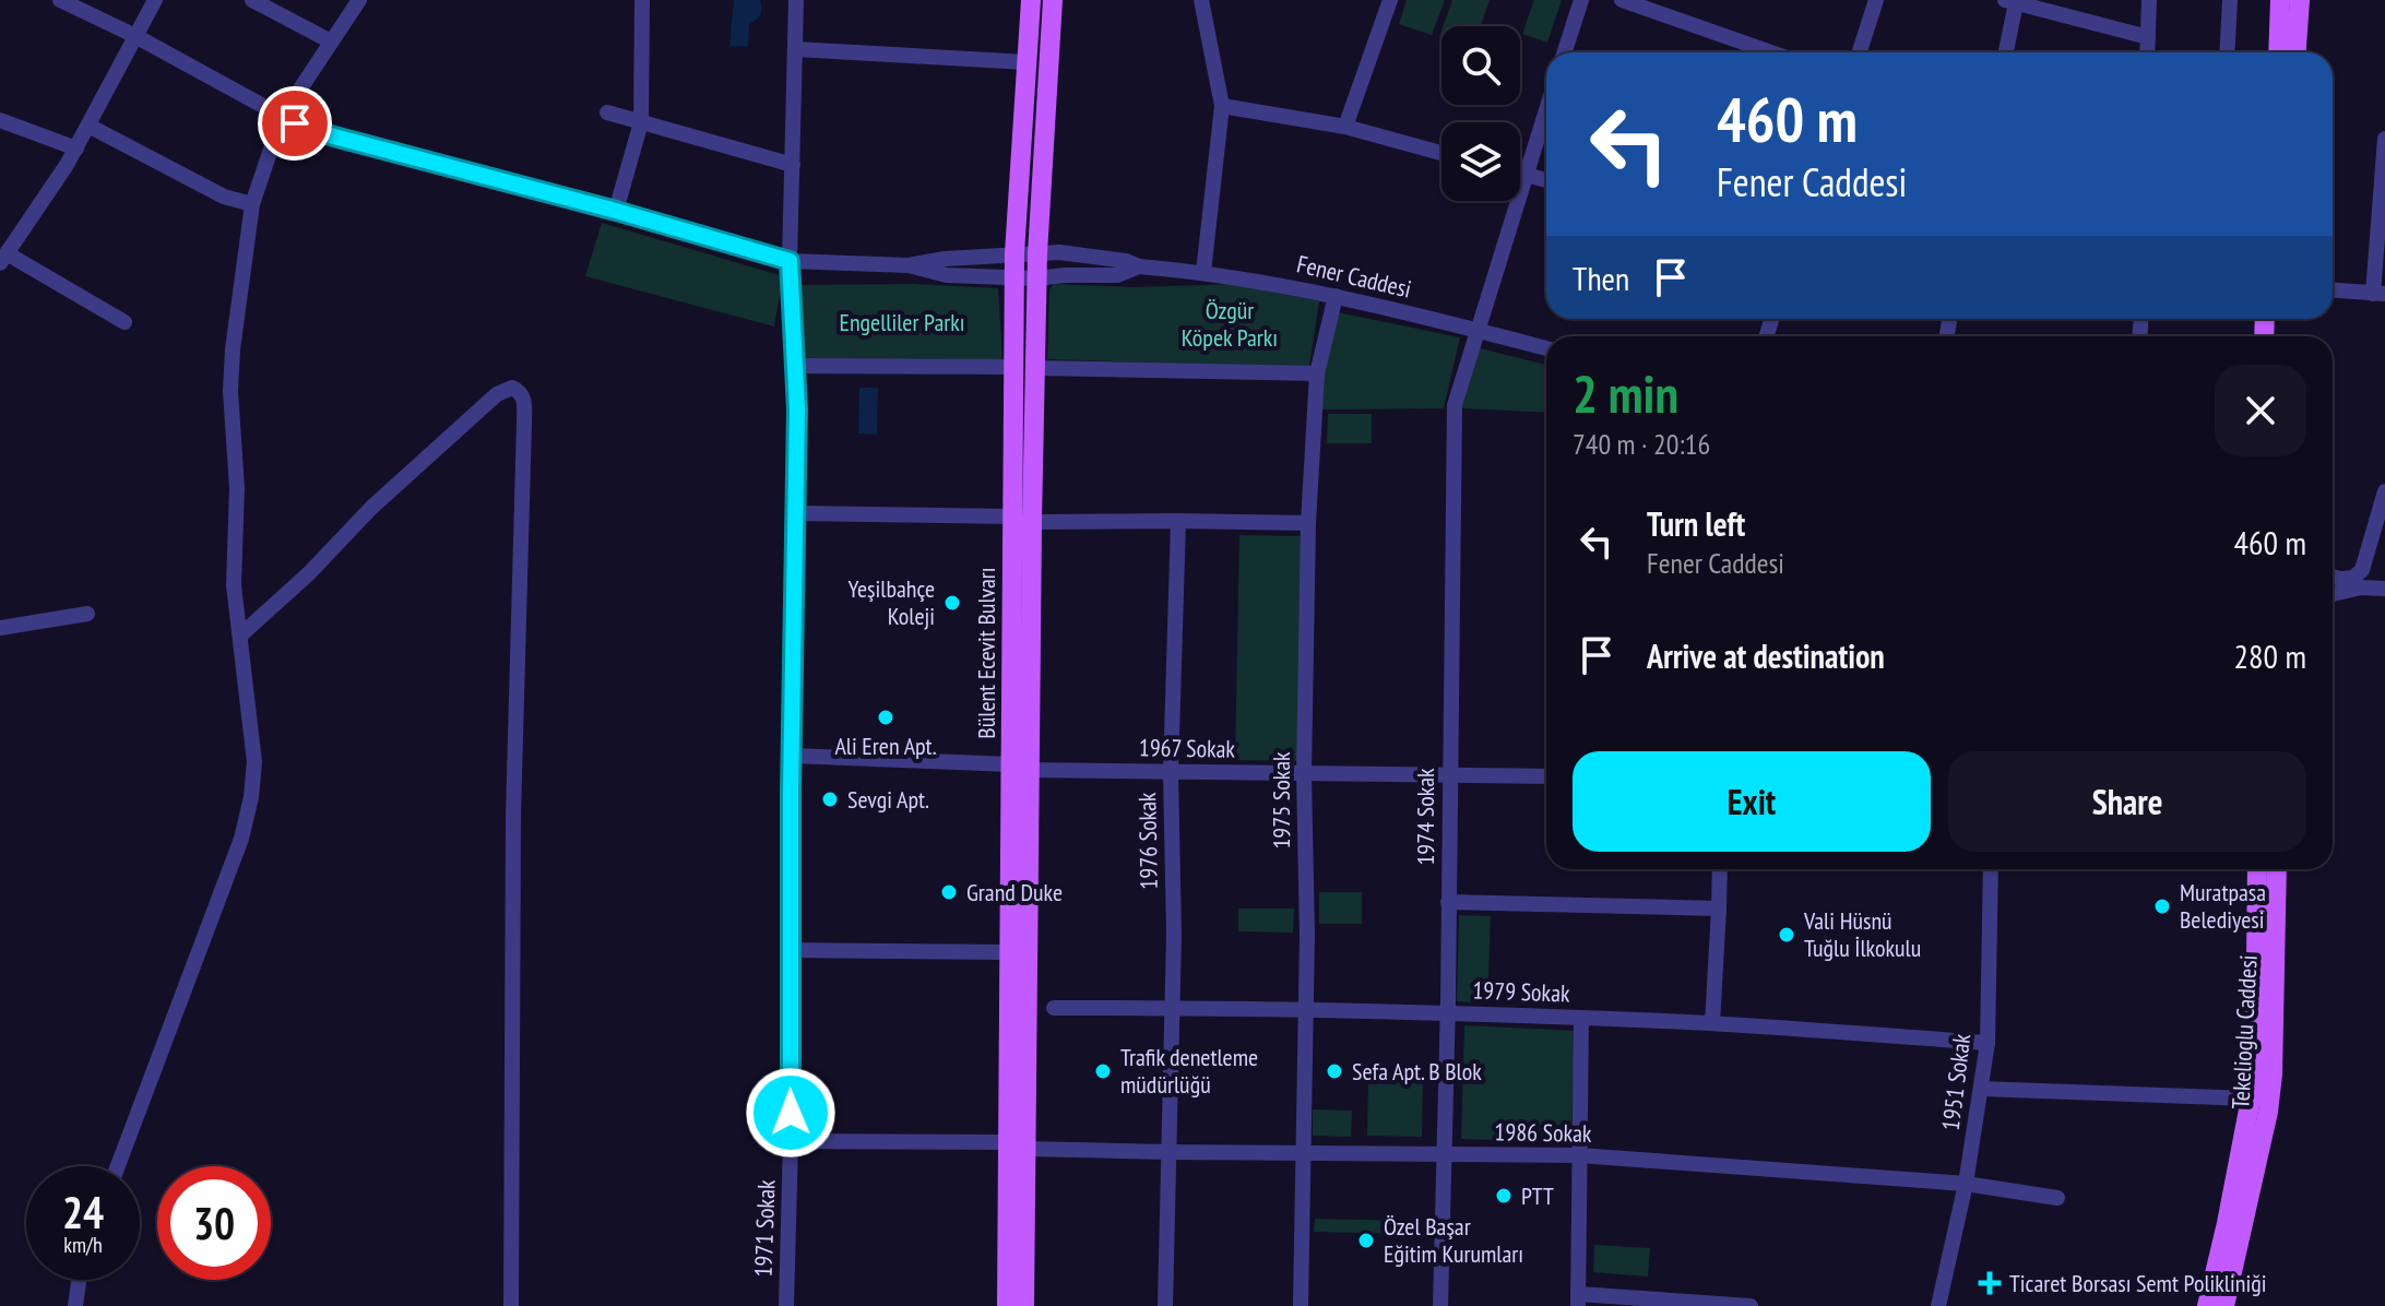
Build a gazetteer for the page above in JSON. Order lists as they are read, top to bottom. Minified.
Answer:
{"streets":{"main road":["Bülent Ecevit Bulvarı","Tekelioglu Caddesi"],"street":["Fener Caddesi","1967 Sokak","1975 Sokak","1974 Sokak","1976 Sokak","1979 Sokak","1951 Sokak","1986 Sokak","1971 Sokak"]},"crossings":[["Fener Caddesi","Bülent Ecevit Bulvarı"],["Fener Caddesi","1975 Sokak"],["Fener Caddesi","1974 Sokak"],["Fener Caddesi","1971 Sokak"],["Bülent Ecevit Bulvarı","1967 Sokak"],["Bülent Ecevit Bulvarı","1986 Sokak"],["1967 Sokak","1975 Sokak"],["1967 Sokak","1974 Sokak"],["1967 Sokak","1976 Sokak"],["1967 Sokak","1971 Sokak"],["1975 Sokak","1979 Sokak"],["1975 Sokak","1986 Sokak"],["1974 Sokak","1979 Sokak"],["1974 Sokak","1986 Sokak"],["1976 Sokak","1979 Sokak"],["1976 Sokak","1986 Sokak"],["1979 Sokak","1951 Sokak"],["1951 Sokak","1986 Sokak"],["1986 Sokak","1971 Sokak"]],"parks":["Özgür Köpek Parkı","Engelliler Parkı"],"places":{"other":["Yeşilbahçe Koleji","Ali Eren Apt.","Sevgi Apt.","Grand Duke","Muratpasa Belediyesi","Vali Hüsnü Tuğlu İlkokulu","Trafik denetleme müdürlüğü","Sefa Apt. B Blok","PTT","Özel Başar Eğitim Kurumları"],"health":["Ticaret Borsası Semt Polikliniği"]},"page":{"turn":["460 m","Fener Caddesi"],"then":"Then","heading":["2 min","740 m · 20:16"],"list":[{"name":"Turn left","note":"Fener Caddesi","value":"460 m"},{"name":"Arrive at destination","value":"280 m"}],"buttons":["Exit","Share"],"speed":"24 km/h","limit":"30"}}
